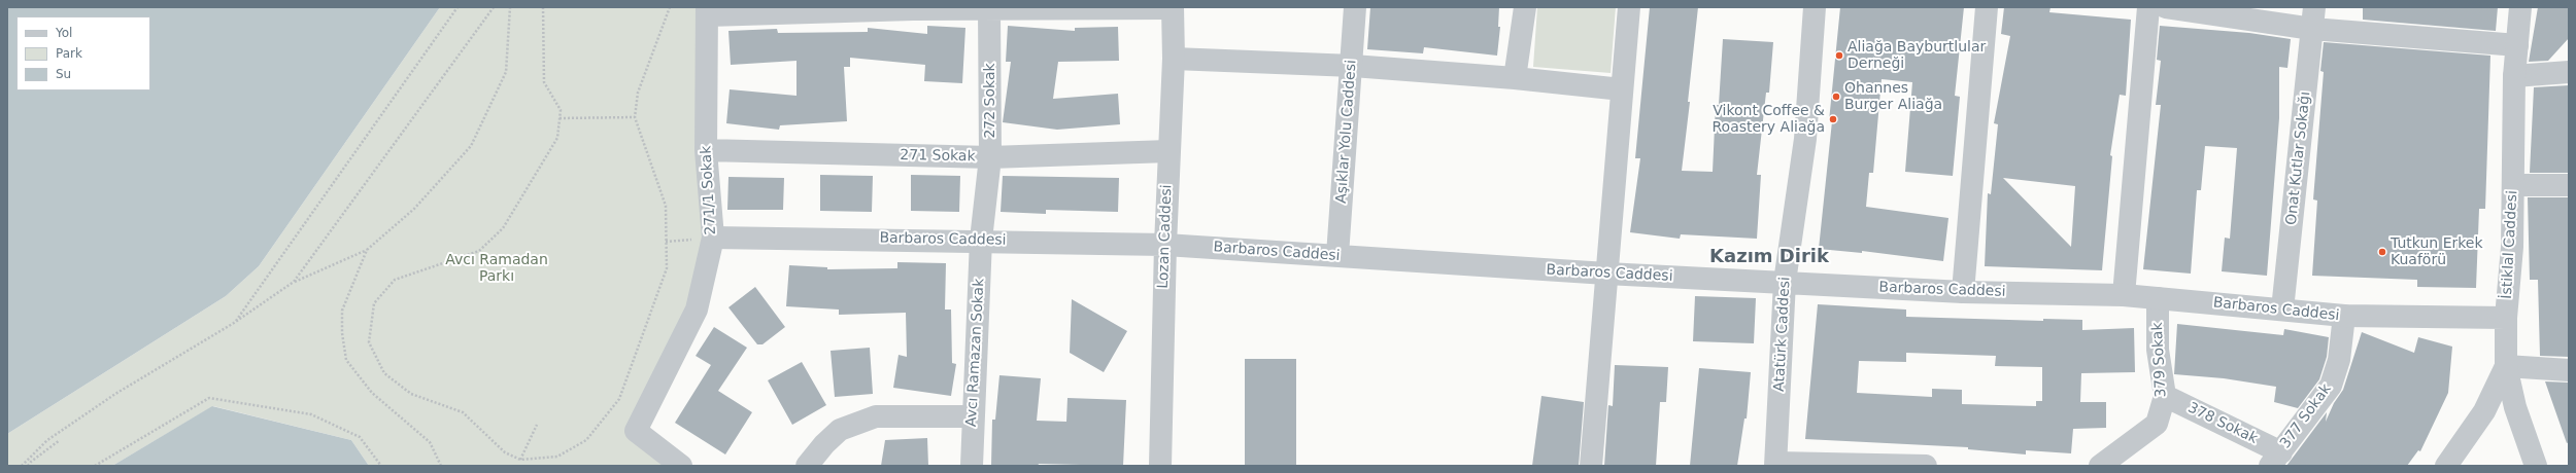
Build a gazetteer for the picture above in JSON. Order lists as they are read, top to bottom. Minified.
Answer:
{"streets":{"street":["272 Sokak","Aşıklar Yolu Caddesi","271 Sokak","Onat Kutlar Sokağı","271/1 Sokak","Lozan Caddesi","Barbaros Caddesi","İstiklal Caddesi","Atatürk Caddesi","Avcı Ramazan Sokak","379 Sokak","377 Sokak","378 Sokak"]},"crossings":[["272 Sokak","271 Sokak"],["272 Sokak","Barbaros Caddesi"],["272 Sokak","Avcı Ramazan Sokak"],["Aşıklar Yolu Caddesi","Barbaros Caddesi"],["271 Sokak","271/1 Sokak"],["271 Sokak","Lozan Caddesi"],["Onat Kutlar Sokağı","Barbaros Caddesi"],["271/1 Sokak","Barbaros Caddesi"],["Lozan Caddesi","Barbaros Caddesi"],["Barbaros Caddesi","İstiklal Caddesi"],["Barbaros Caddesi","Atatürk Caddesi"],["Barbaros Caddesi","Avcı Ramazan Sokak"],["Barbaros Caddesi","379 Sokak"],["Barbaros Caddesi","377 Sokak"],["379 Sokak","378 Sokak"],["377 Sokak","378 Sokak"]],"districts":["Kazım Dirik"],"parks":["Avcı Ramadan Parkı"],"places":["Aliağa Bayburtlular Derneği","Ohannes Burger Aliağa","Vikont Coffee & Roastery Aliağa","Tutkun Erkek Kuaförü"],"legend":["Yol","Park","Su"]}
